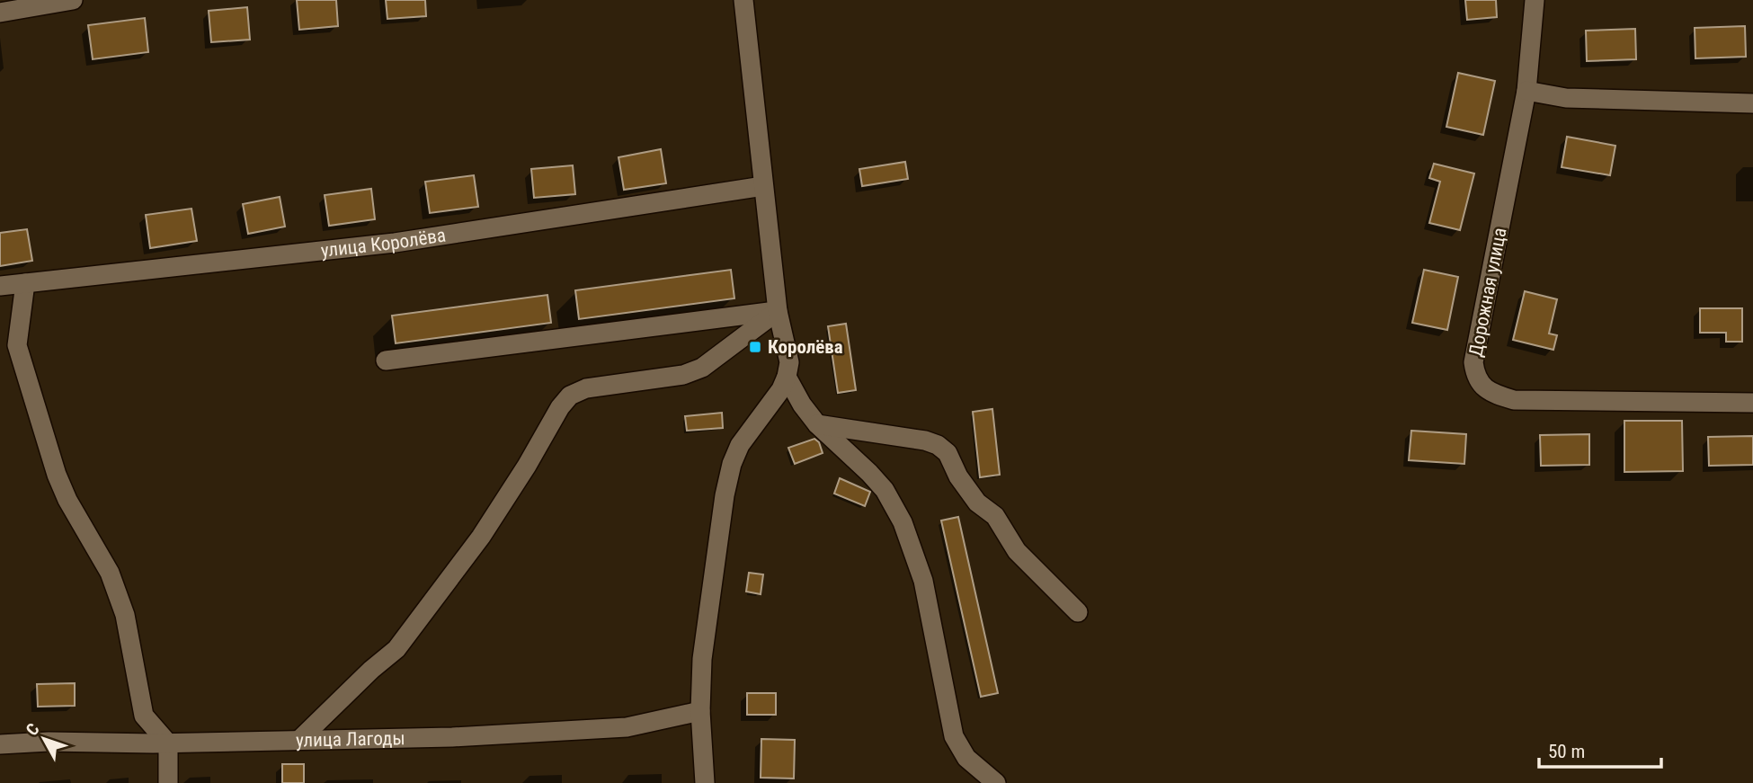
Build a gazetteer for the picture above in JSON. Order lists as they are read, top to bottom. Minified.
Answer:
{"streets":{"street":["улица Королёва","Дорожная улица","улица Лагоды"]},"places":{"transit":["Королёва"]},"scale_bar":"50 m","north":"top left"}
